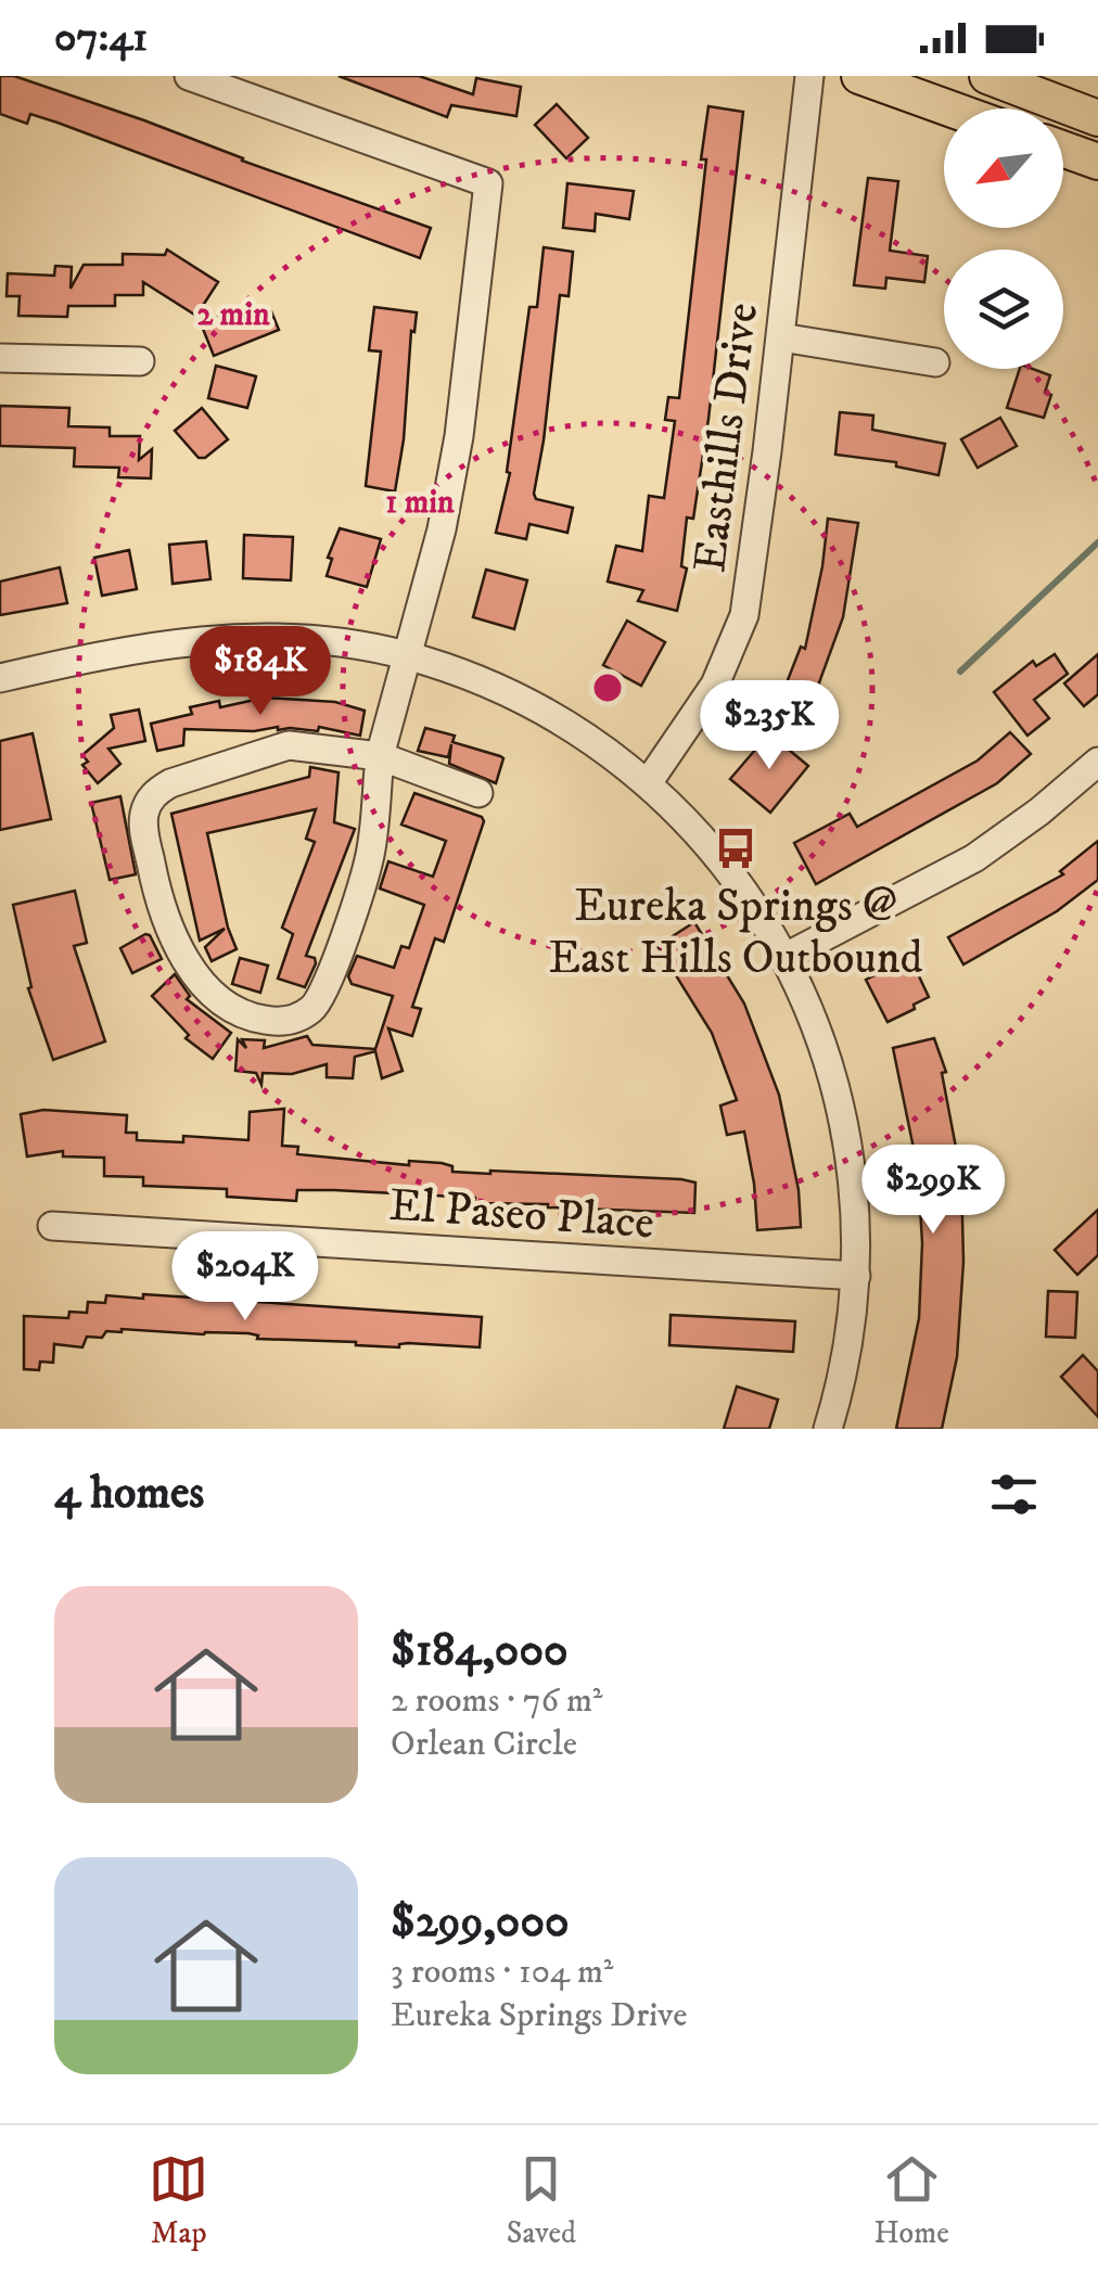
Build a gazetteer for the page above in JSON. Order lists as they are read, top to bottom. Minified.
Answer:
{"streets":{"street":["Easthills Drive","El Paseo Place"]},"places":{"bus stop":["Eureka Springs @ East Hills Outbound"]},"north":"bottom left","page":{"status":"07:41","price":["$184K","$235K","$299K","$204K"],"heading":"4 homes","list":[{"name":"$184,000","note":"2 rooms · 76 m² · Orlean Circle"},{"name":"$299,000","note":"3 rooms · 104 m² · Eureka Springs Drive"}],"tabs":["Map","Saved","Home"]},"rings":["2 min","1 min"]}
